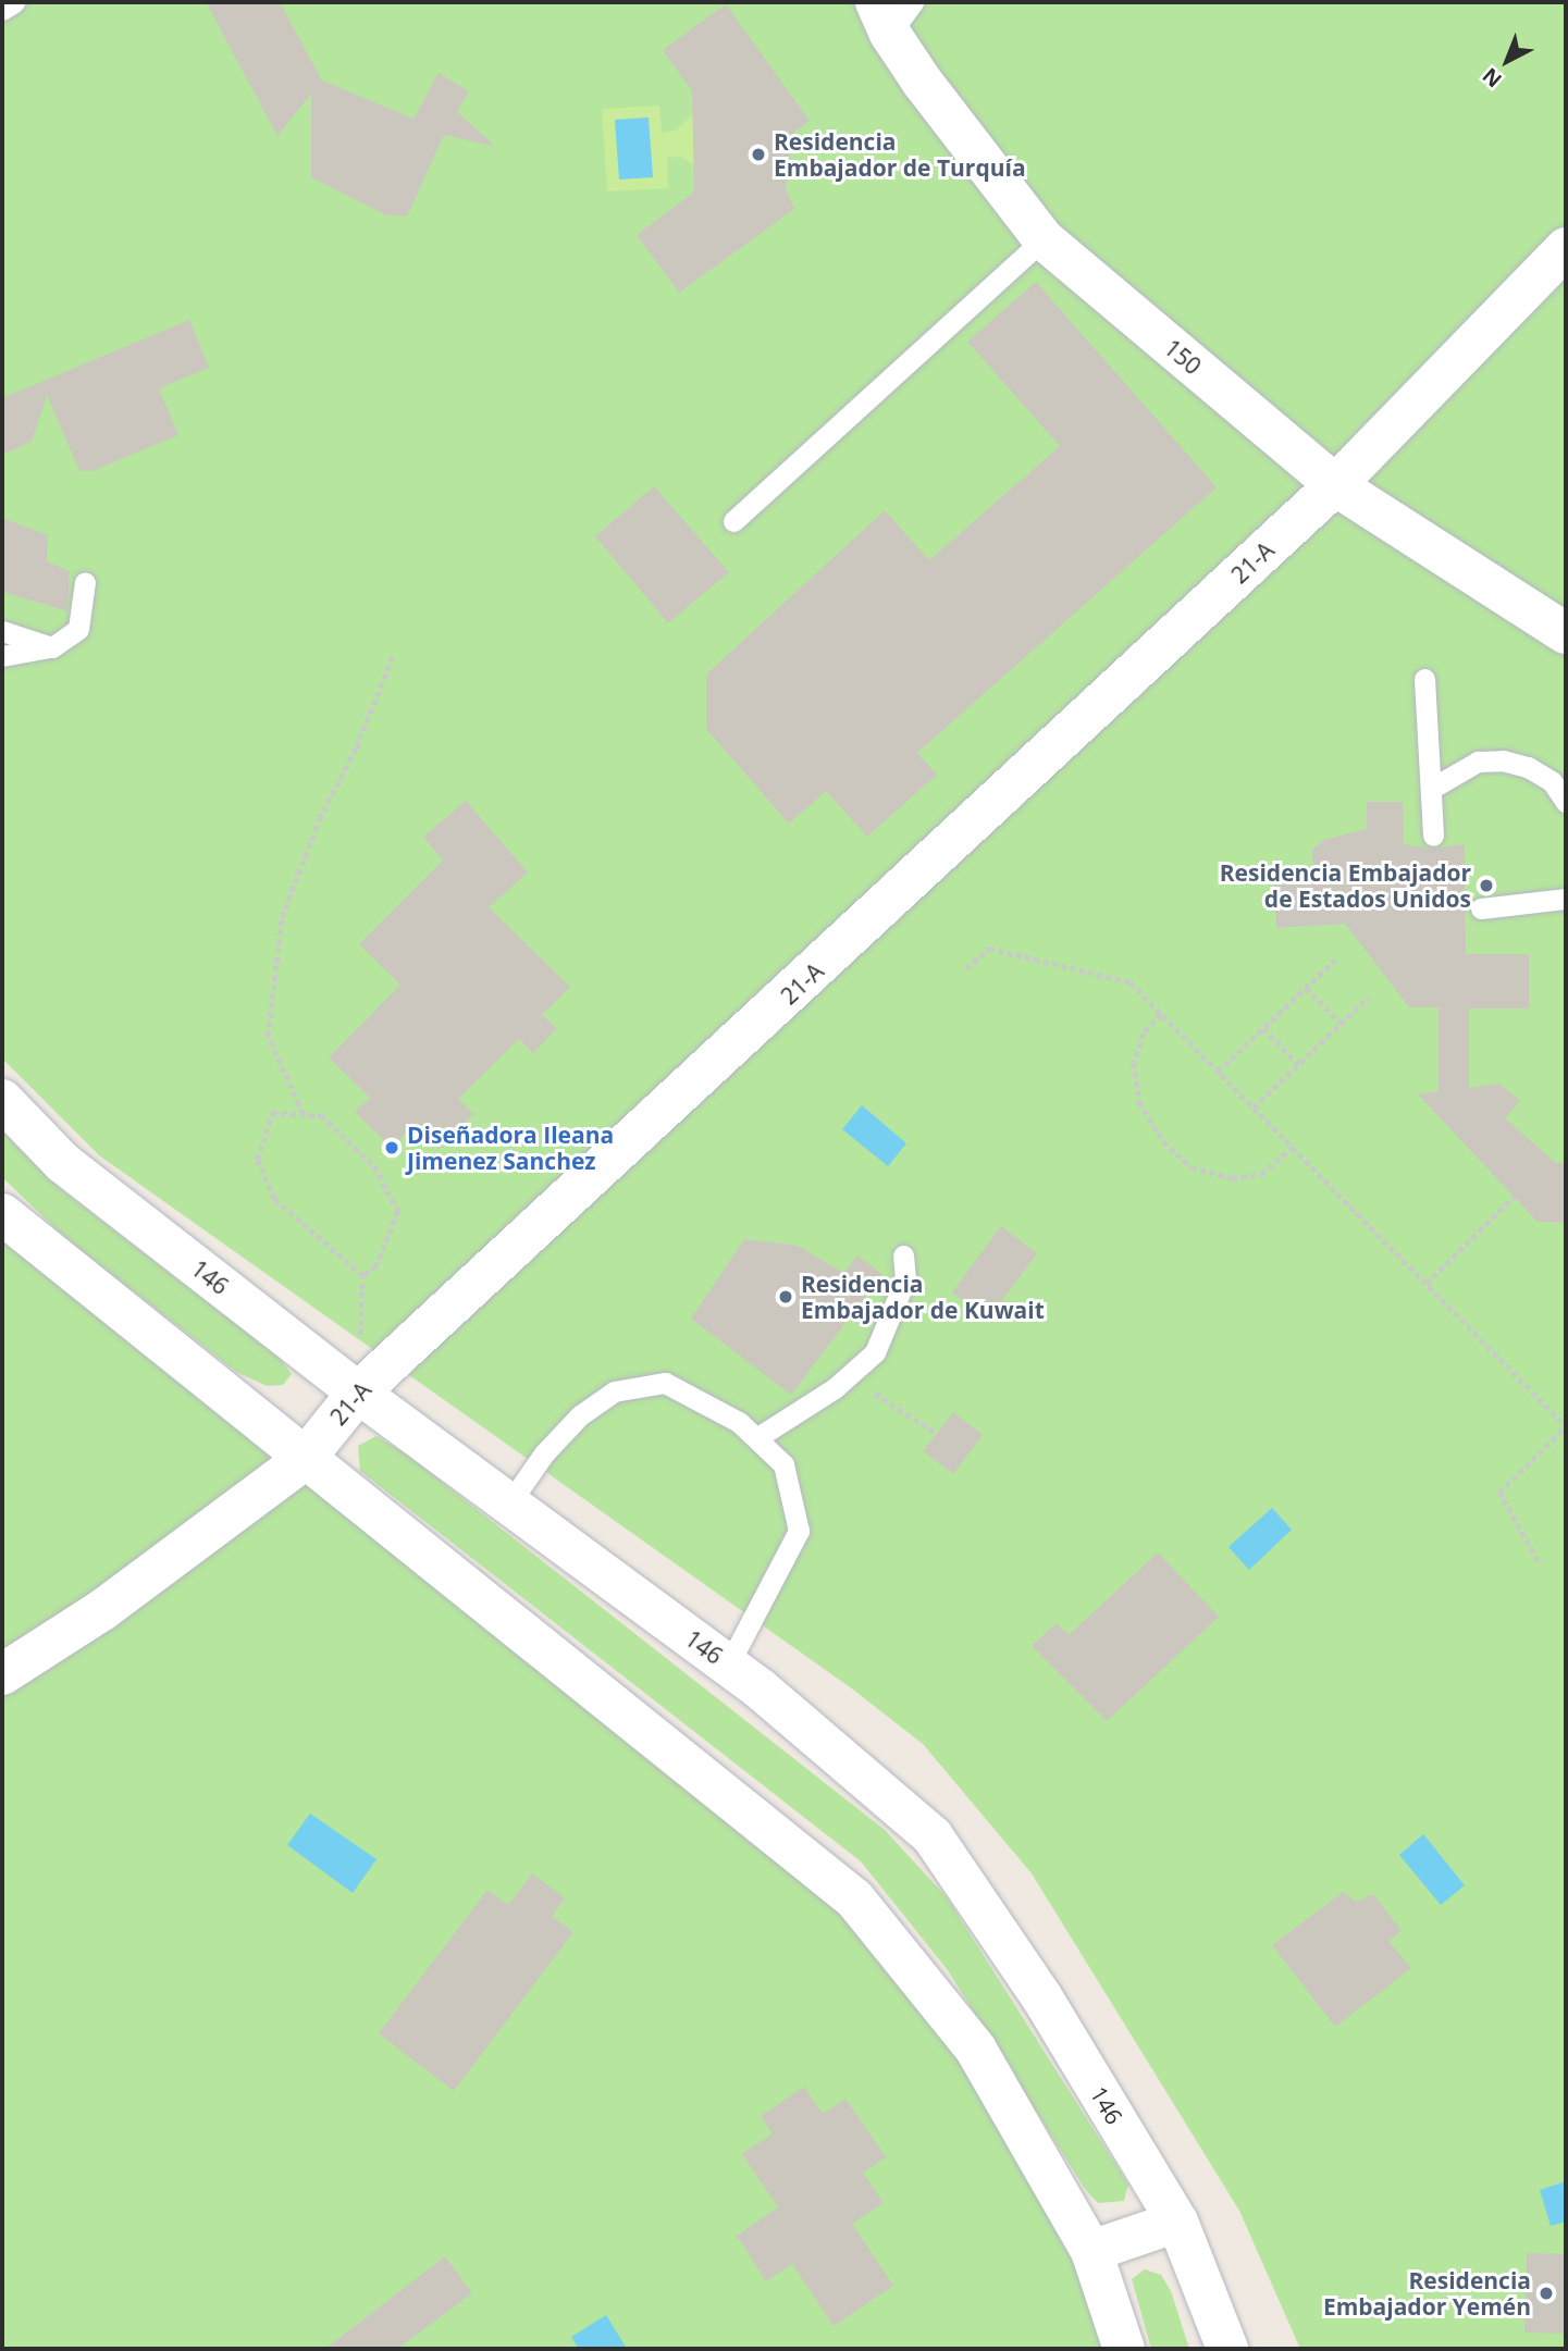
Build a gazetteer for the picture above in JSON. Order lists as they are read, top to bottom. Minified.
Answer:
{"streets":{"main road":["150","21-A","146"]},"crossings":[["150","21-A"],["21-A","146"]],"places":["Residencia Embajador de Turquía","Residencia Embajador de Estados Unidos","Diseñadora Ileana Jimenez Sanchez","Residencia Embajador de Kuwait","Residencia Embajador Yemén"],"north":"bottom left"}
